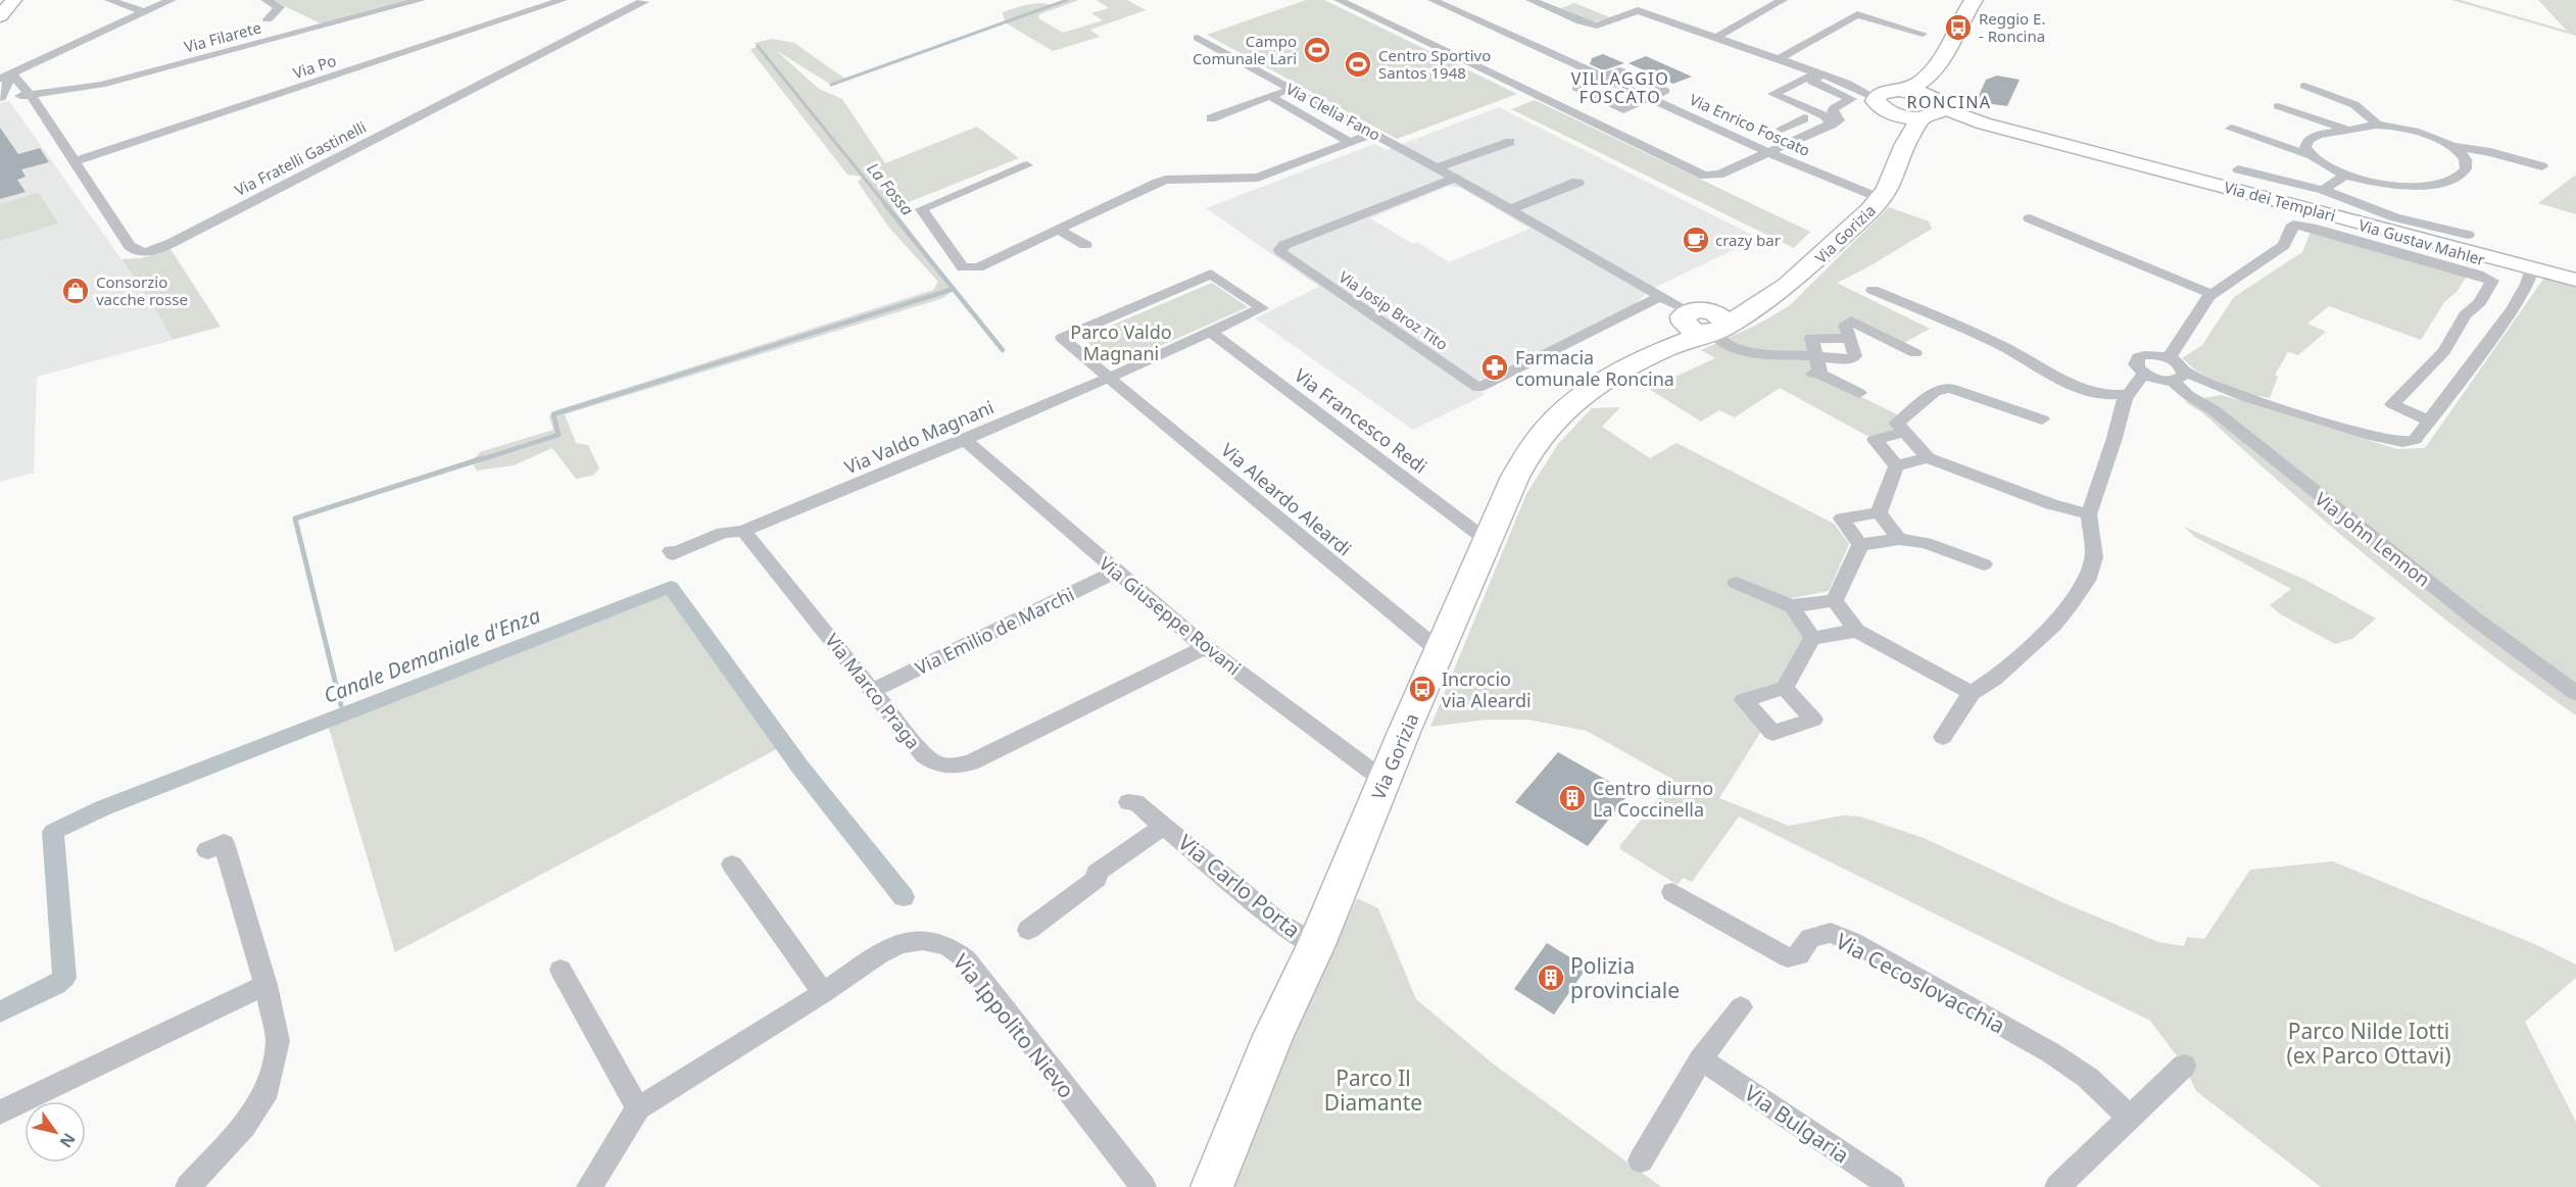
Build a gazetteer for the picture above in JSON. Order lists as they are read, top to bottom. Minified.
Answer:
{"streets":{"main road":["Via Gorizia"],"street":["Via Filarete","Via Po","Via Clelia Fano","Via Enrico Foscato","Via Fratelli Gastinelli","Via dei Templari","Via Gustav Mahler","Via Josip Broz Tito","Via Francesco Redi","Via Valdo Magnani","Via Aleardo Aleardi","Via John Lennon","Via Giuseppe Rovani","Via Emilio de Marchi","Via Marco Praga","Via Carlo Porta","Via Cecoslovacchia","Via Ippolito Nievo","Via Bulgaria"]},"crossings":[["Via Filarete","Via Fratelli Gastinelli"],["Via Po","Via Fratelli Gastinelli"],["Via Clelia Fano","Via Gorizia"],["Via Clelia Fano","Via Josip Broz Tito"],["Via Enrico Foscato","Via Gorizia"],["Via dei Templari","Via Gorizia"],["Via Gorizia","Via Francesco Redi"],["Via Gorizia","Via Aleardo Aleardi"],["Via Gorizia","Via Giuseppe Rovani"],["Via Gorizia","Via Carlo Porta"],["Via Gustav Mahler","Via John Lennon"],["Via Francesco Redi","Via Aleardo Aleardi"],["Via Valdo Magnani","Via Aleardo Aleardi"],["Via Valdo Magnani","Via Giuseppe Rovani"],["Via Valdo Magnani","Via Marco Praga"],["Via Giuseppe Rovani","Via Emilio de Marchi"],["Via Giuseppe Rovani","Via Marco Praga"],["Via Emilio de Marchi","Via Marco Praga"]],"districts":["VILLAGGIO FOSCATO","RONCINA"],"water":["La Fossa","Canale Demaniale d'Enza"],"parks":["Parco Valdo Magnani","Parco Nilde Iotti (ex Parco Ottavi)","Parco Il Diamante"],"places":{"bus stop":["Reggio E. - Roncina","Incrocio via Aleardi"],"sports":["Campo Comunale Lari","Centro Sportivo Santos 1948"],"cafe":["crazy bar"],"shop":["Consorzio vacche rosse"],"pharmacy":["Farmacia comunale Roncina"],"building":["Centro diurno La Coccinella","Polizia provinciale"]},"north":"bottom right"}
